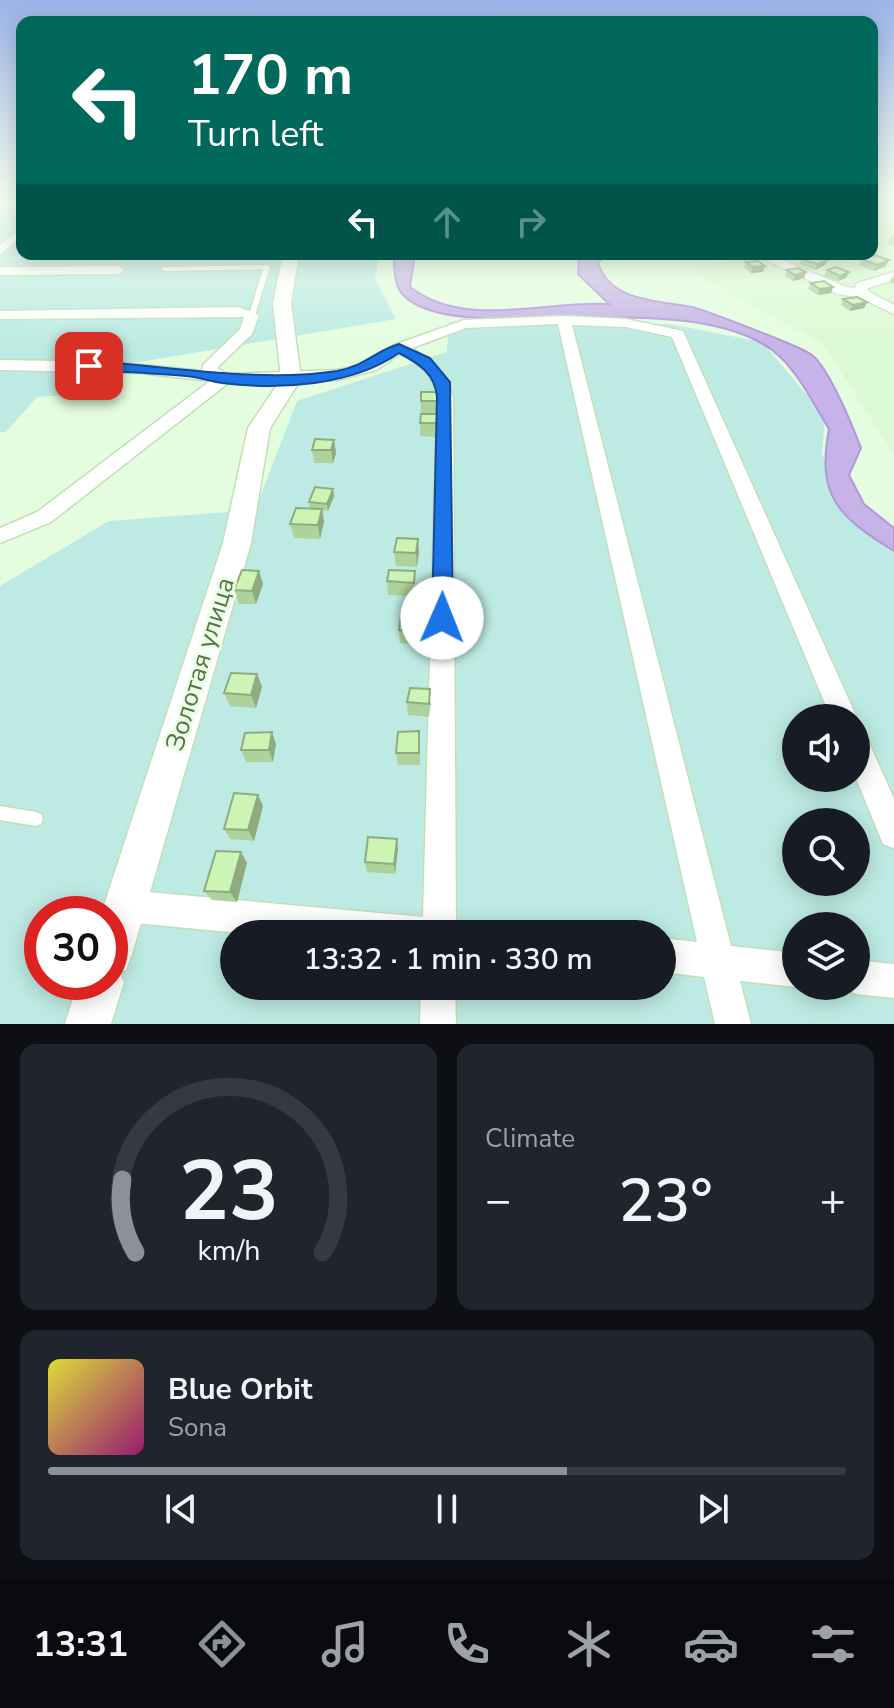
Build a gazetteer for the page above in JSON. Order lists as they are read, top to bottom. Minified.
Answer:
{"streets":{"street":["Золотая улица"]},"page":{"turn":["170 m","Turn left"],"limit":"30","trip":"13:32 · 1 min · 330 m","tile":"Climate","heat":["−","23°","+"],"song":["Blue Orbit","Sona"],"tabs":"13:31","gauge":["23","km/h"]}}
